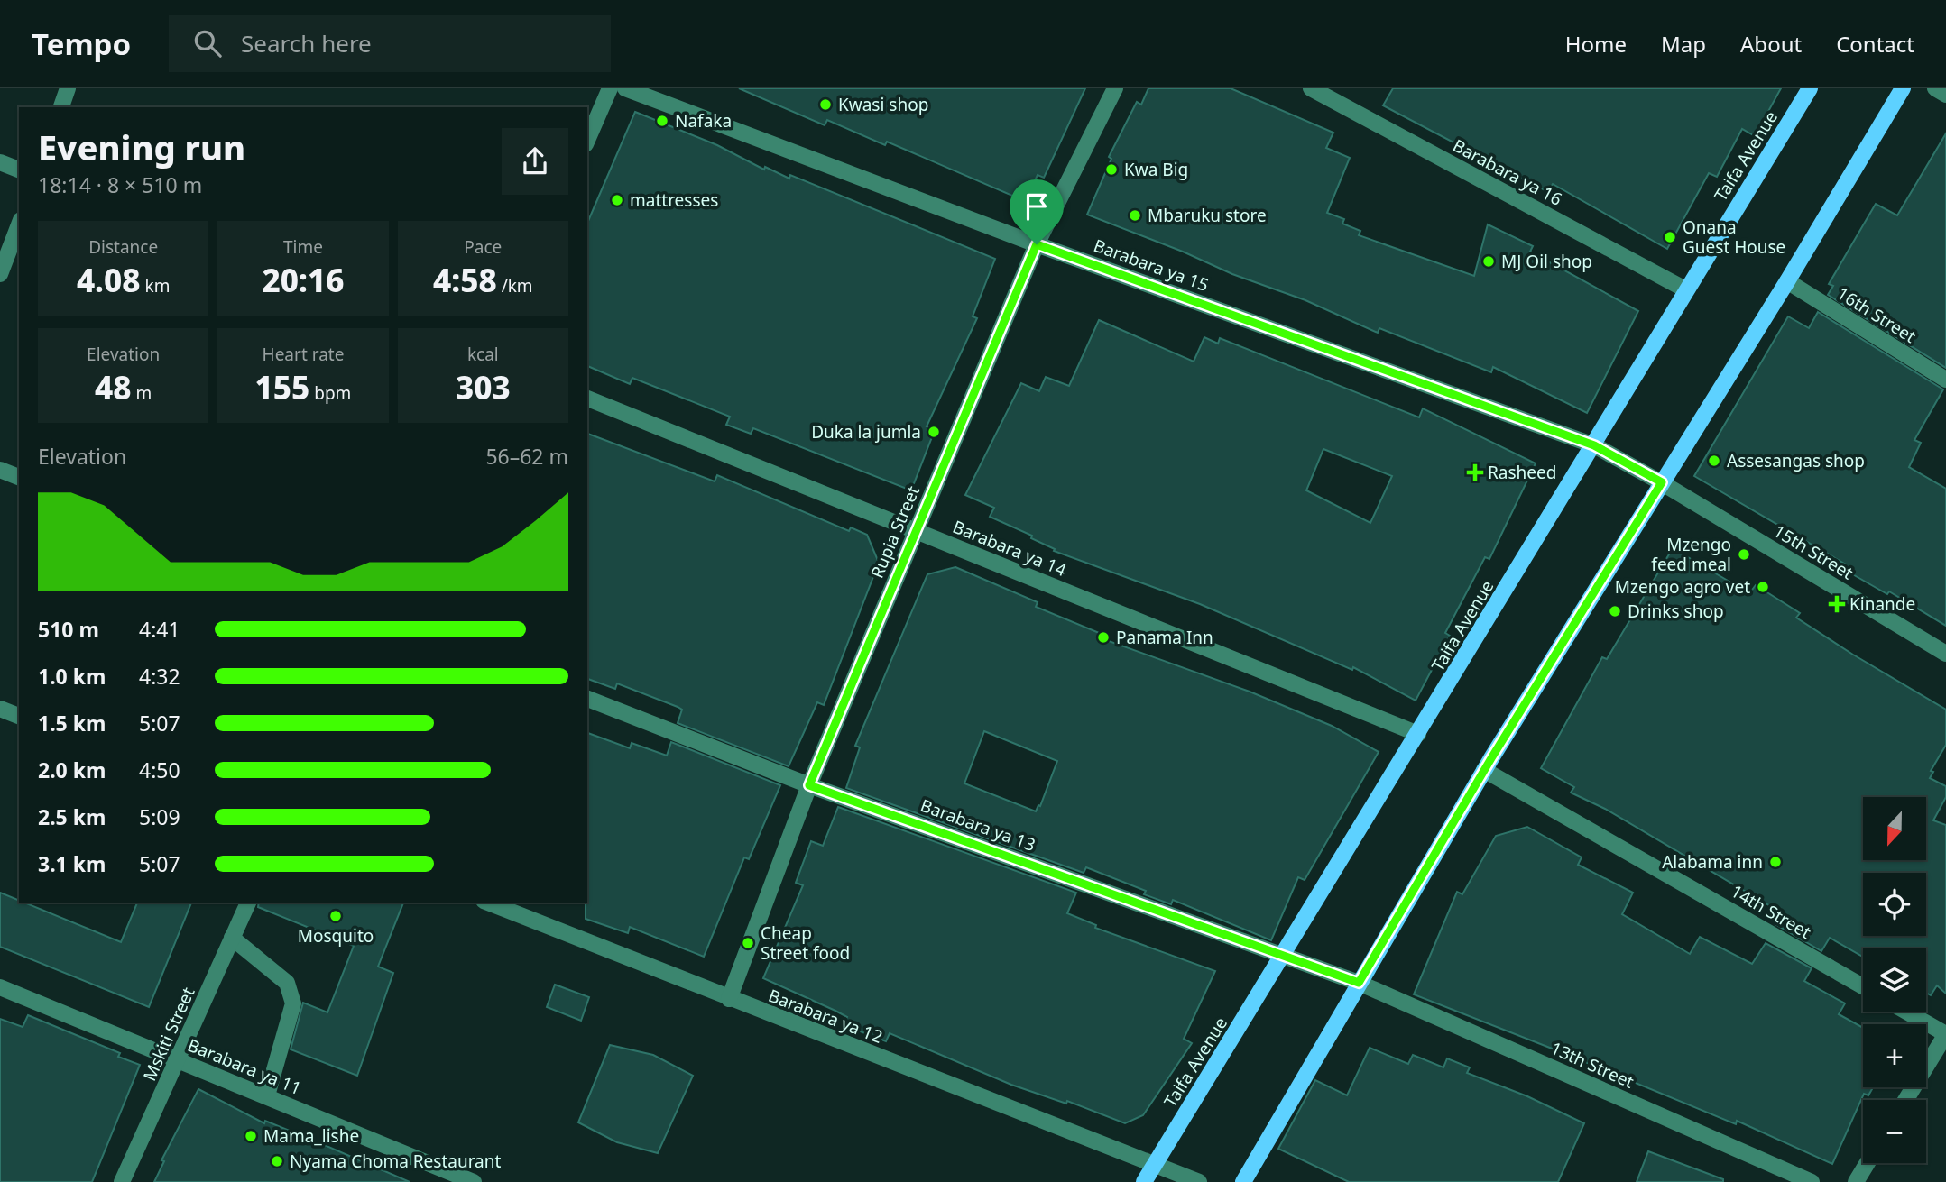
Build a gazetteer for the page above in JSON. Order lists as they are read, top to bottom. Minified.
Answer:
{"streets":{"main road":["Taifa Avenue"],"street":["Barabara ya 16","Barabara ya 15","16th Street","Rupia Street","Barabara ya 14","15th Street","Barabara ya 13","14th Street","Barabara ya 12","Mskiti Street","13th Street","Barabara ya 11"]},"crossings":[["Taifa Avenue","Barabara ya 16"],["Taifa Avenue","Barabara ya 15"],["Taifa Avenue","Barabara ya 14"],["Taifa Avenue","Barabara ya 13"],["Taifa Avenue","Barabara ya 12"],["Barabara ya 15","Rupia Street"],["Barabara ya 15","15th Street"],["Rupia Street","Barabara ya 14"],["Rupia Street","Barabara ya 13"],["Rupia Street","Barabara ya 12"],["Barabara ya 13","13th Street"],["Mskiti Street","Barabara ya 11"]],"places":{"other":["Kwasi shop","Nafaka","Kwa Big","mattresses","Mbaruku store","Onana Guest House","MJ Oil shop","Duka la jumla","Assesangas shop","Mzengo feed meal","Mzengo agro vet","Drinks shop","Panama Inn","Alabama inn","Mosquito","Cheap Street food","Mama_lishe","Nyama Choma Restaurant"],"health":["Rasheed","Kinande"]},"north":"bottom","page":{"header":"Tempo","search":"Search here","nav":["Home","Map","About","Contact"],"heading":["Evening run","18:14 · 8 × 510 m"],"stats":[["Distance","4.08 km"],["Time","20:16"],["Pace","4:58 /km"],["Elevation","48 m"],["Heart rate","155 bpm"],["kcal","303"]],"chart":["Elevation","56–62 m"],"list":[{"name":"510 m","note":"4:41"},{"name":"1.0 km","note":"4:32"},{"name":"1.5 km","note":"5:07"},{"name":"2.0 km","note":"4:50"},{"name":"2.5 km","note":"5:09"},{"name":"3.1 km","note":"5:07"}],"map_buttons":["+","−"]}}
